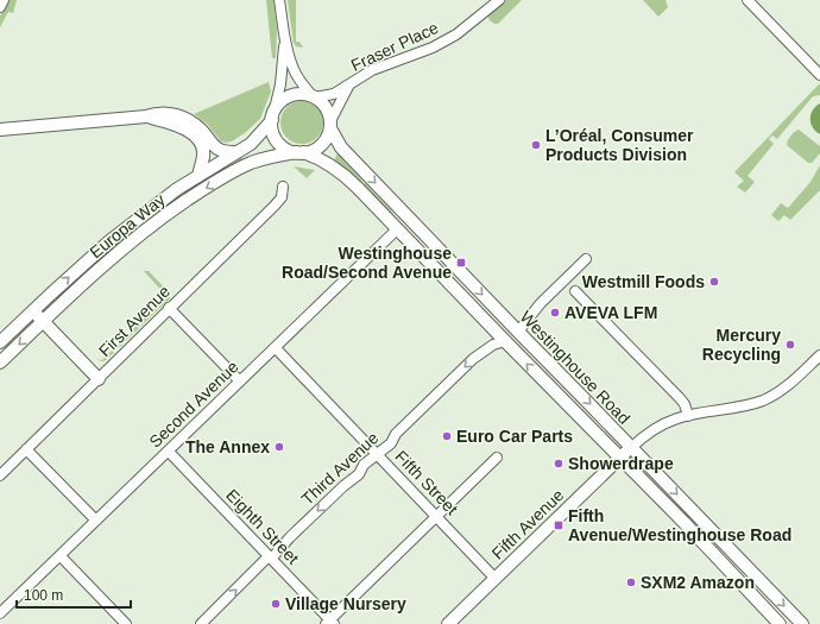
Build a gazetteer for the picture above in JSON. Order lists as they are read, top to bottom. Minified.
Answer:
{"streets":{"street":["Fraser Place","Europa Way","First Avenue","Westinghouse Road","Second Avenue","Third Avenue","Fifth Street","Fifth Avenue","Eighth Street"]},"crossings":[["Fraser Place","Europa Way"],["Fraser Place","Westinghouse Road"],["Europa Way","Westinghouse Road"],["Westinghouse Road","Second Avenue"],["Westinghouse Road","Third Avenue"],["Westinghouse Road","Fifth Avenue"],["Second Avenue","Fifth Street"],["Second Avenue","Eighth Street"],["Third Avenue","Fifth Street"],["Third Avenue","Eighth Street"],["Fifth Street","Fifth Avenue"]],"places":{"other":["L’Oréal, Consumer Products Division","Westmill Foods","AVEVA LFM","Mercury Recycling","Euro Car Parts","The Annex","Showerdrape","SXM2 Amazon","Village Nursery"],"transit":["Westinghouse Road/Second Avenue","Fifth Avenue/Westinghouse Road"]},"scale_bar":"100 m"}
